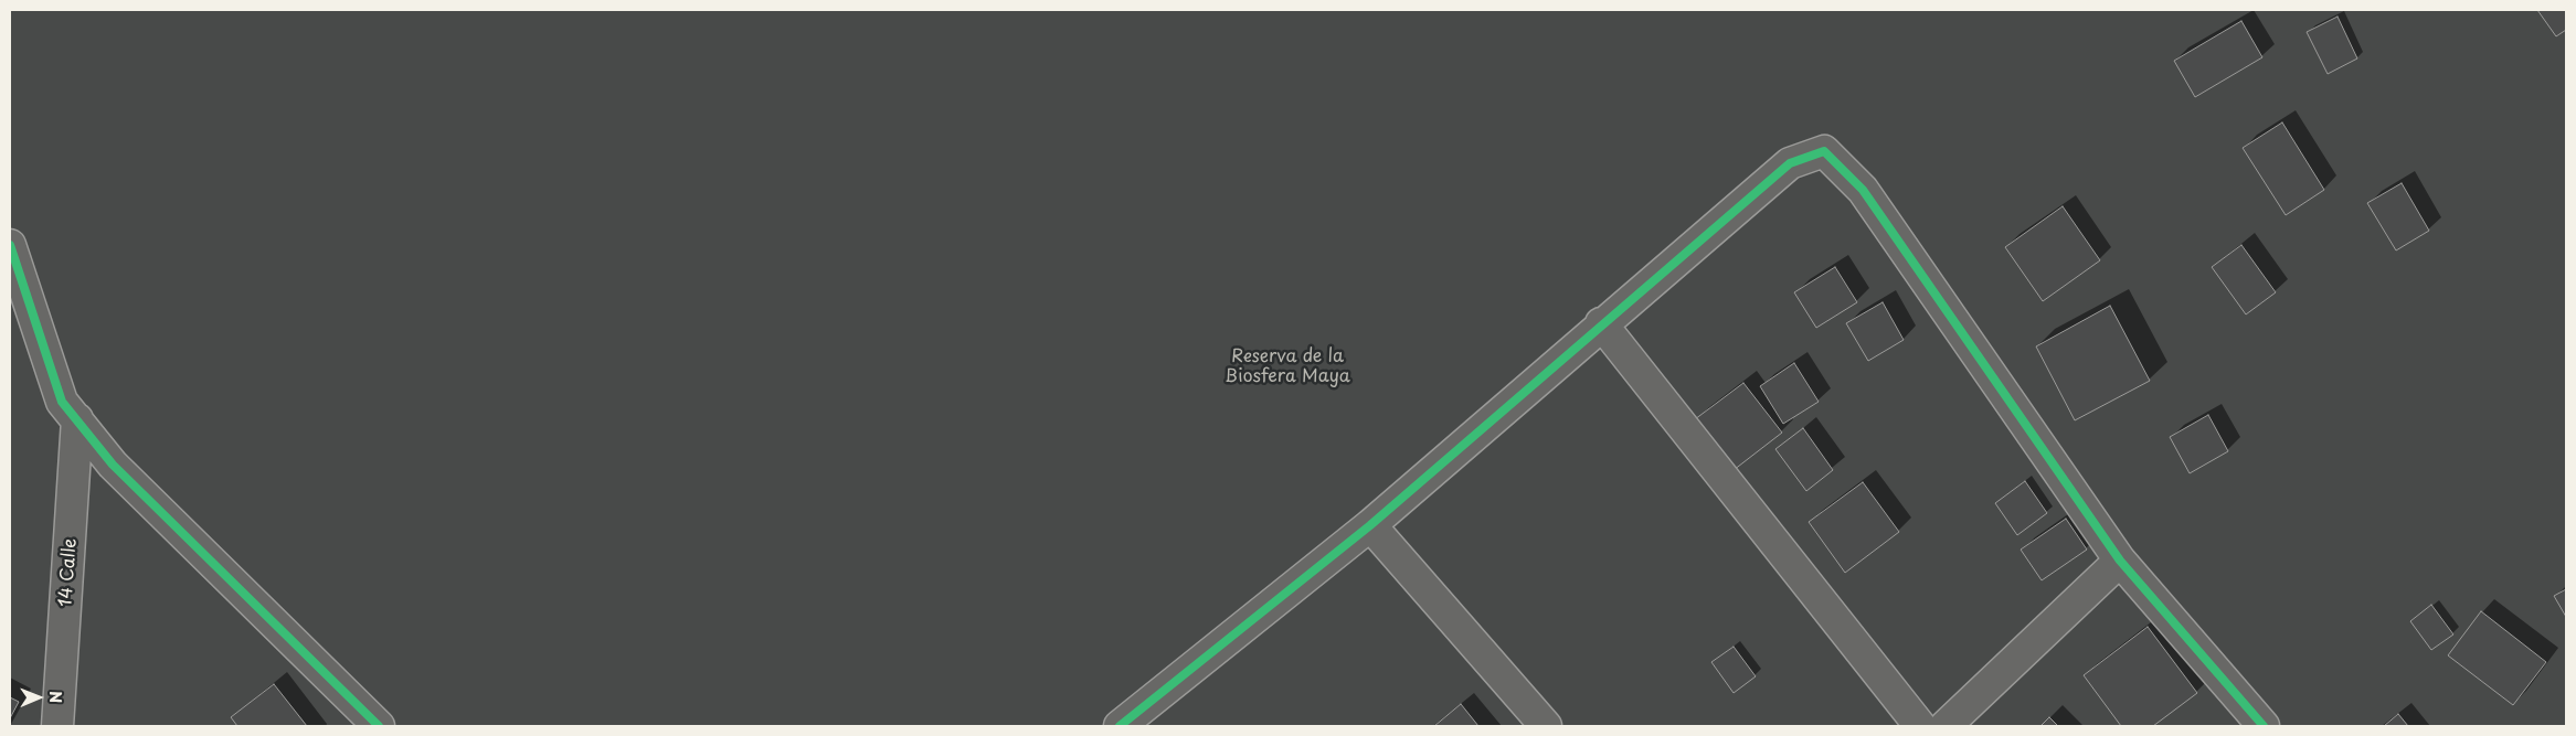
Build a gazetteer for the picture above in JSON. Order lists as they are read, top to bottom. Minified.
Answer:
{"streets":{"street":["14 Calle"]},"parks":["Reserva de la Biosfera Maya"],"north":"right"}
